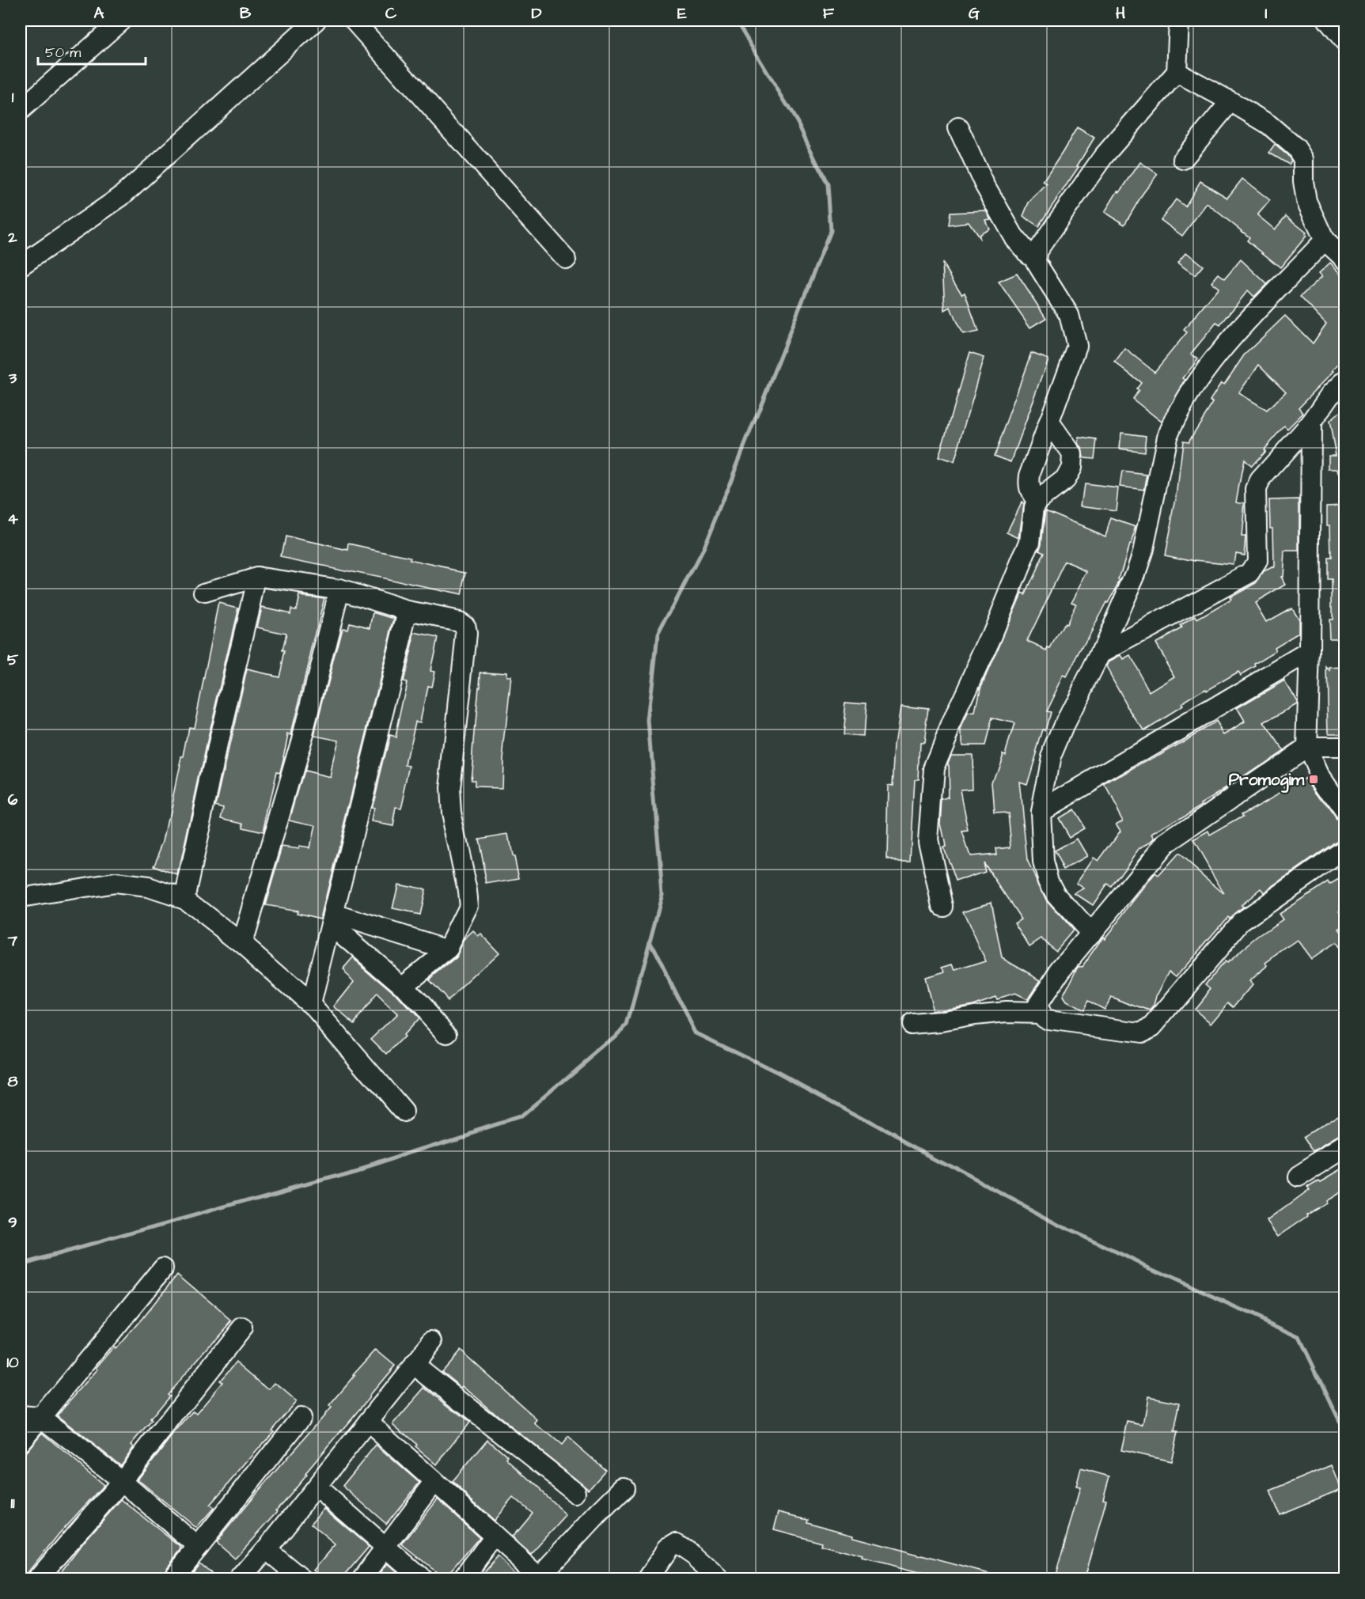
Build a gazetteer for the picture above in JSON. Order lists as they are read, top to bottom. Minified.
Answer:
{"places":{"transit":["Promogim"]},"scale_bar":"50 m","grid":{"columns":["A","B","C","D","E","F","G","H","I"],"rows":["1","2","3","4","5","6","7","8","9","10","11"]}}
